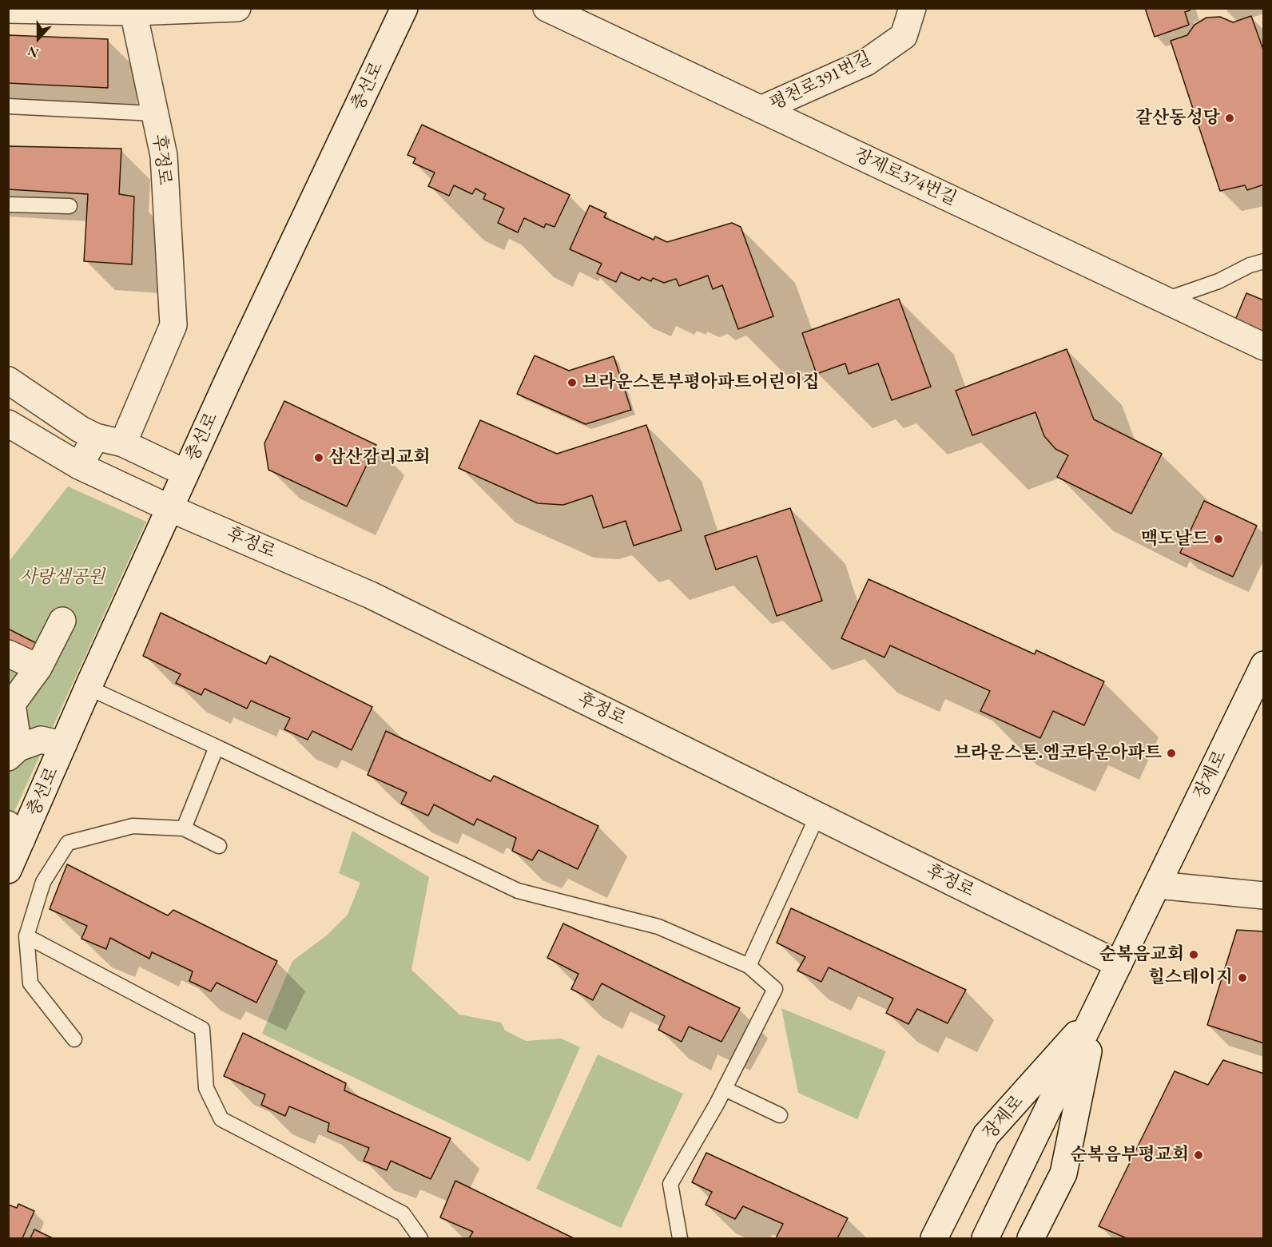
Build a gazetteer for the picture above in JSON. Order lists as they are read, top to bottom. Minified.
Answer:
{"streets":{"street":["평천로391번길","충선로","후정로","장제로374번길","장제로"]},"crossings":[["평천로391번길","장제로374번길"],["충선로","후정로"],["후정로","장제로"]],"parks":["사랑샘공원"],"places":["갈산동성당","브라운스톤부평아파트어린이집","삼산감리교회","맥도날드","브라운스톤.엠코타운아파트","순복음교회","힐스테이지","순복음부평교회"],"north":"bottom"}
